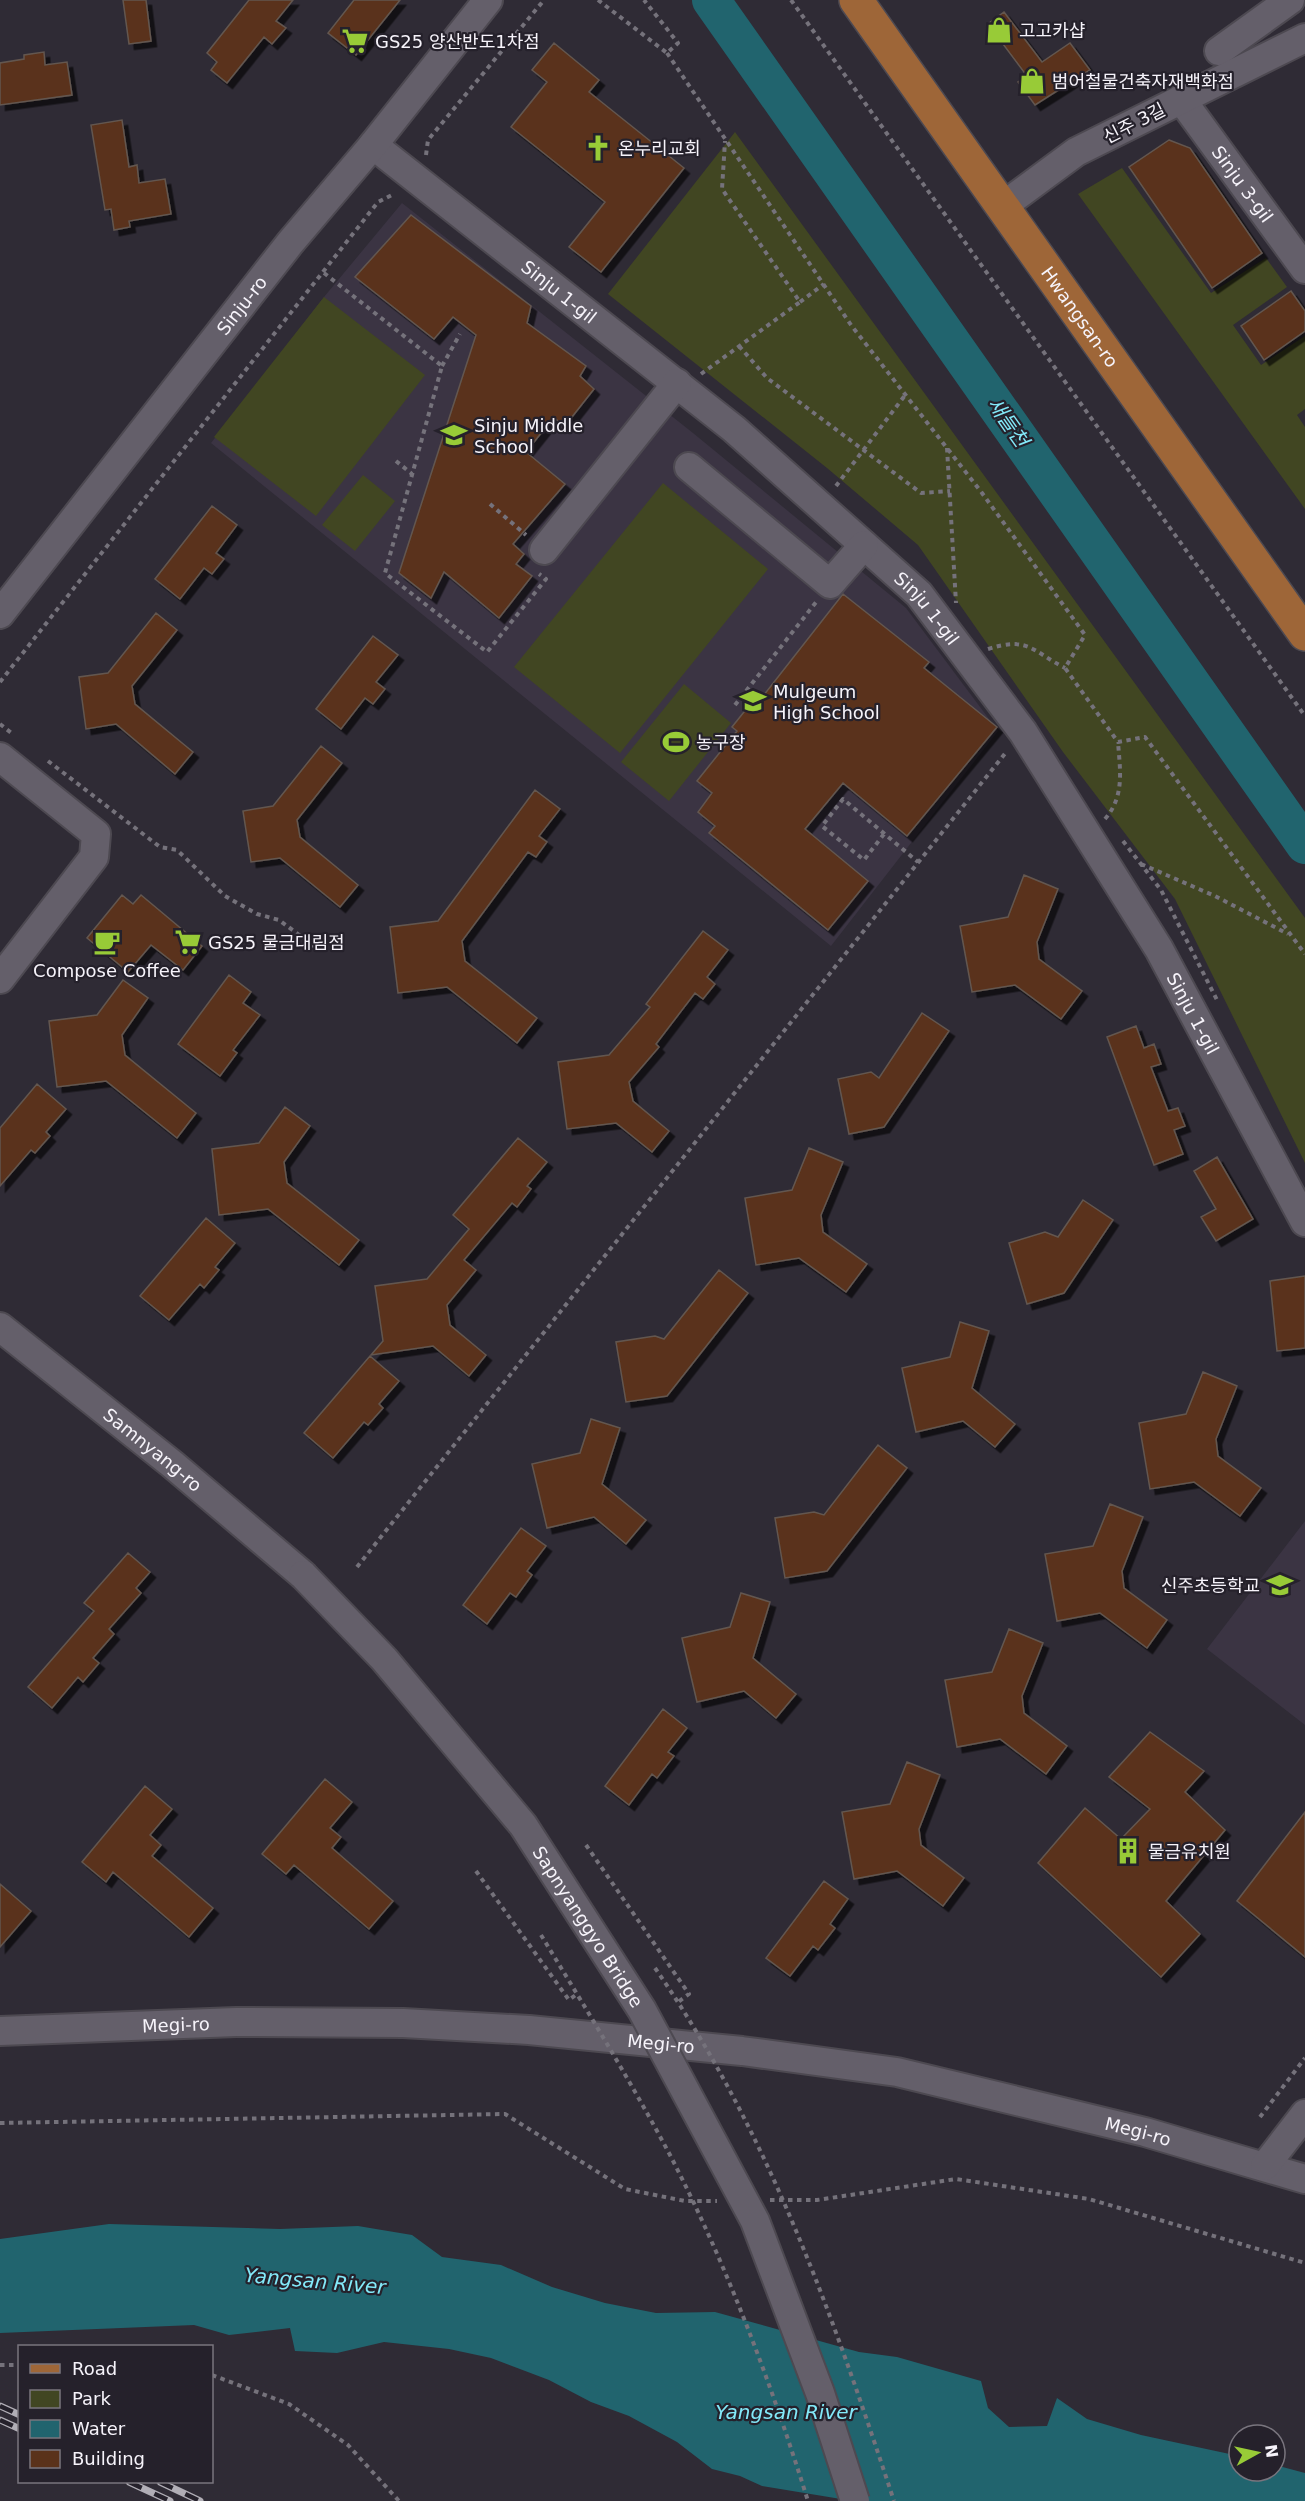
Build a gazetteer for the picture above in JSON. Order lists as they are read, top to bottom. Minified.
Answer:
{"streets":{"main road":["Hwangsan-ro"],"street":["신주 3길","Sinju 3-gil","Sinju 1-gil","Sinju-ro","Samnyang-ro","Sapnyanggyo Bridge","Megi-ro"]},"crossings":[["신주 3길","Sinju 3-gil"],["신주 3길","Hwangsan-ro"],["Sinju 1-gil","Sinju-ro"],["Samnyang-ro","Sapnyanggyo Bridge"]],"water":["새들천","Yangsan River"],"places":{"shop":["고고카샵","범어철물건축자재백화점"],"supermarket":["GS25 양산반도1차점","GS25 물금대림점"],"church":["온누리교회"],"school or university":["Sinju Middle School","Mulgeum High School","신주초등학교"],"sports":["농구장"],"cafe":["Compose Coffee"],"building":["물금유치원"]},"legend":["Road","Park","Water","Building"],"north":"right"}
